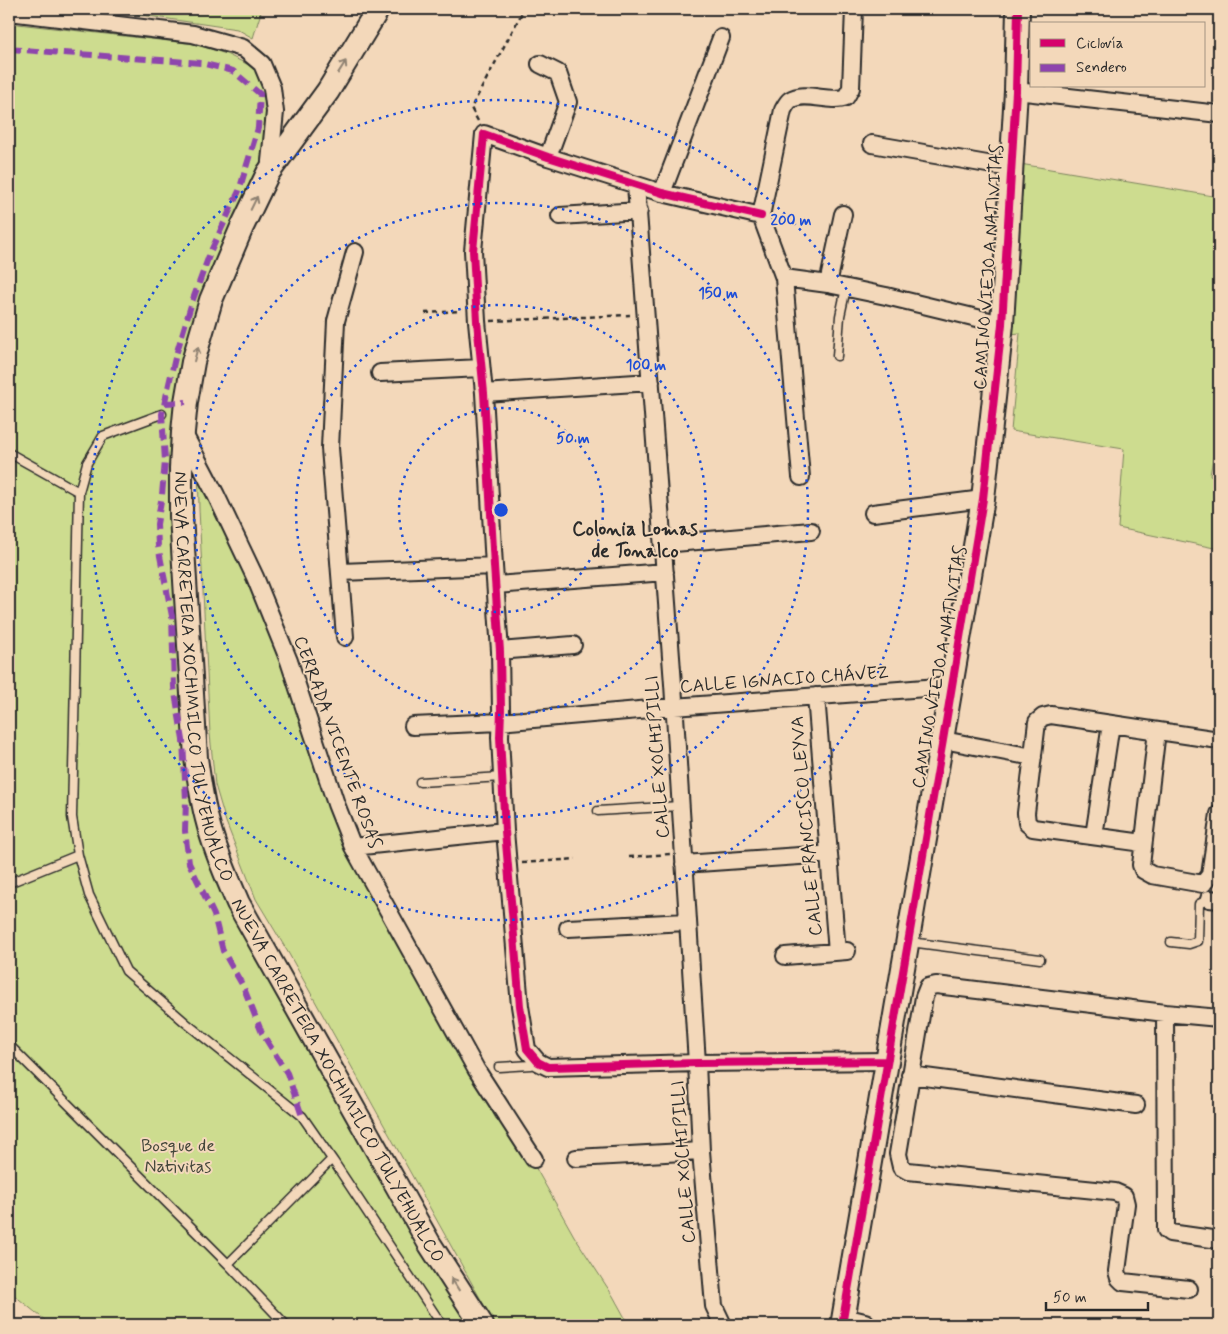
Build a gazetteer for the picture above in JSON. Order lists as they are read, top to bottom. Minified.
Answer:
{"streets":{"main road":["CAMINO VIEJO A NATIVITAS","NUEVA CARRETERA XOCHIMILCO TULYEHUALCO"],"street":["CALLE IGNACIO CHÁVEZ","CERRADA VICENTE ROSAS","CALLE XOCHIPILLI","CALLE FRANCISCO LEYVA"]},"crossings":[["CAMINO VIEJO A NATIVITAS","CALLE IGNACIO CHÁVEZ"],["NUEVA CARRETERA XOCHIMILCO TULYEHUALCO","CERRADA VICENTE ROSAS"],["CALLE IGNACIO CHÁVEZ","CALLE XOCHIPILLI"],["CALLE IGNACIO CHÁVEZ","CALLE FRANCISCO LEYVA"]],"one_way":["NUEVA CARRETERA XOCHIMILCO TULYEHUALCO"],"districts":["Colonia Lomas de Tonalco"],"parks":["Bosque de Nativitas"],"legend":["Ciclovía","Sendero"],"scale_bar":"50 m","rings":["200 m","150 m","100 m","50 m"]}
